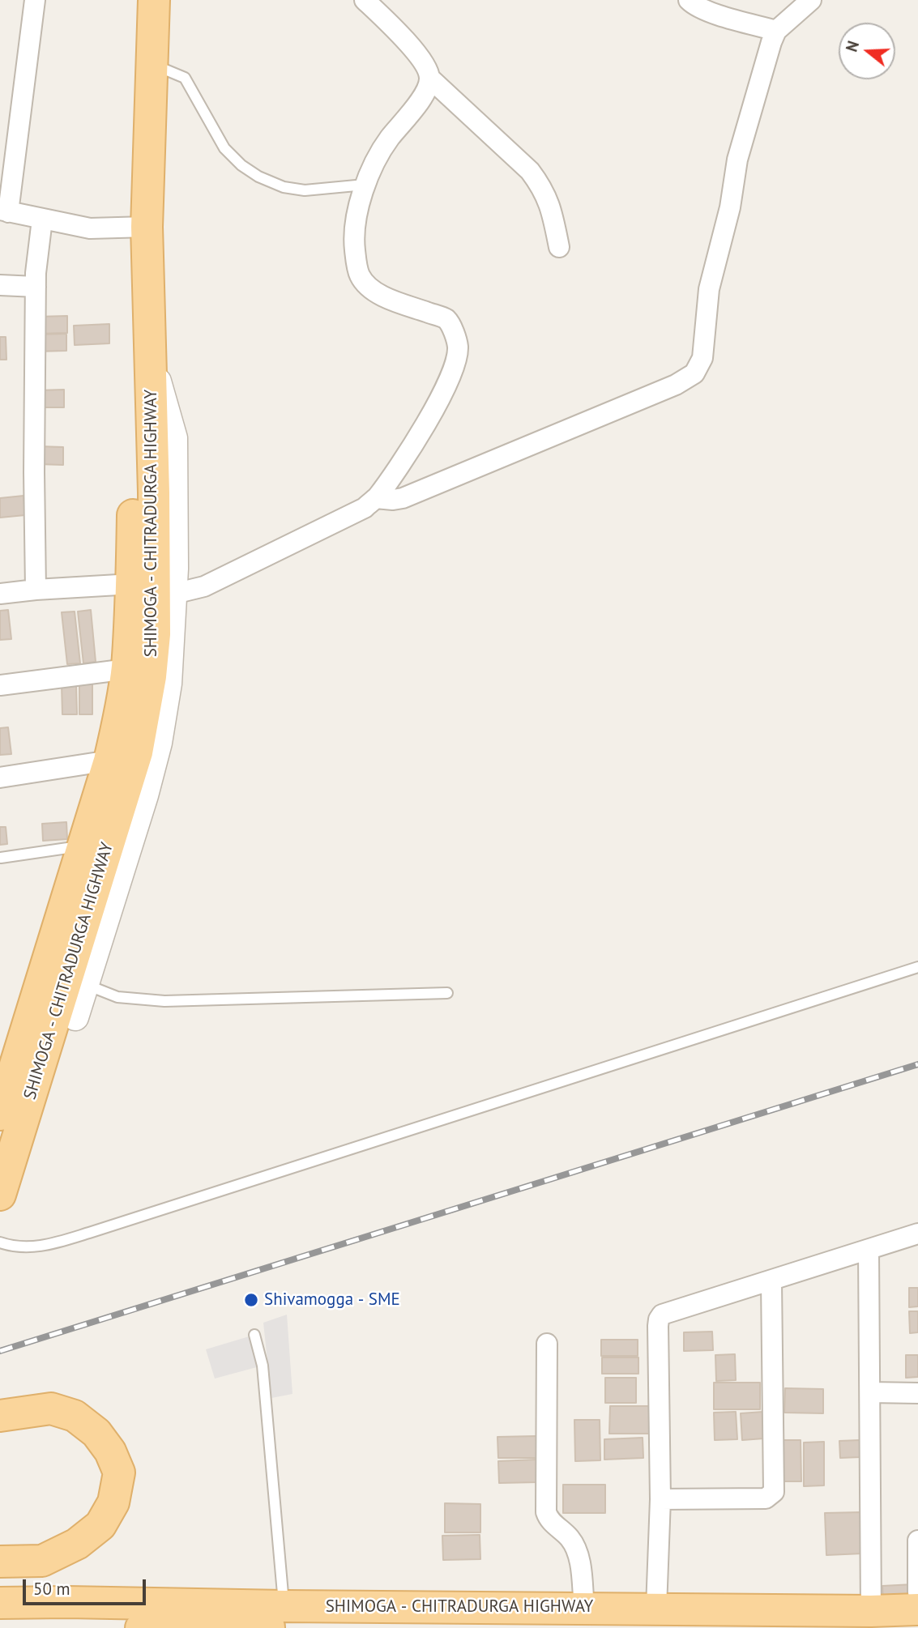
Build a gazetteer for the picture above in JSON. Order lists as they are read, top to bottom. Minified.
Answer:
{"streets":{"main road":["SHIMOGA - CHITRADURGA HIGHWAY"]},"places":["Shivamogga - SME"],"scale_bar":"50 m","north":"left"}
